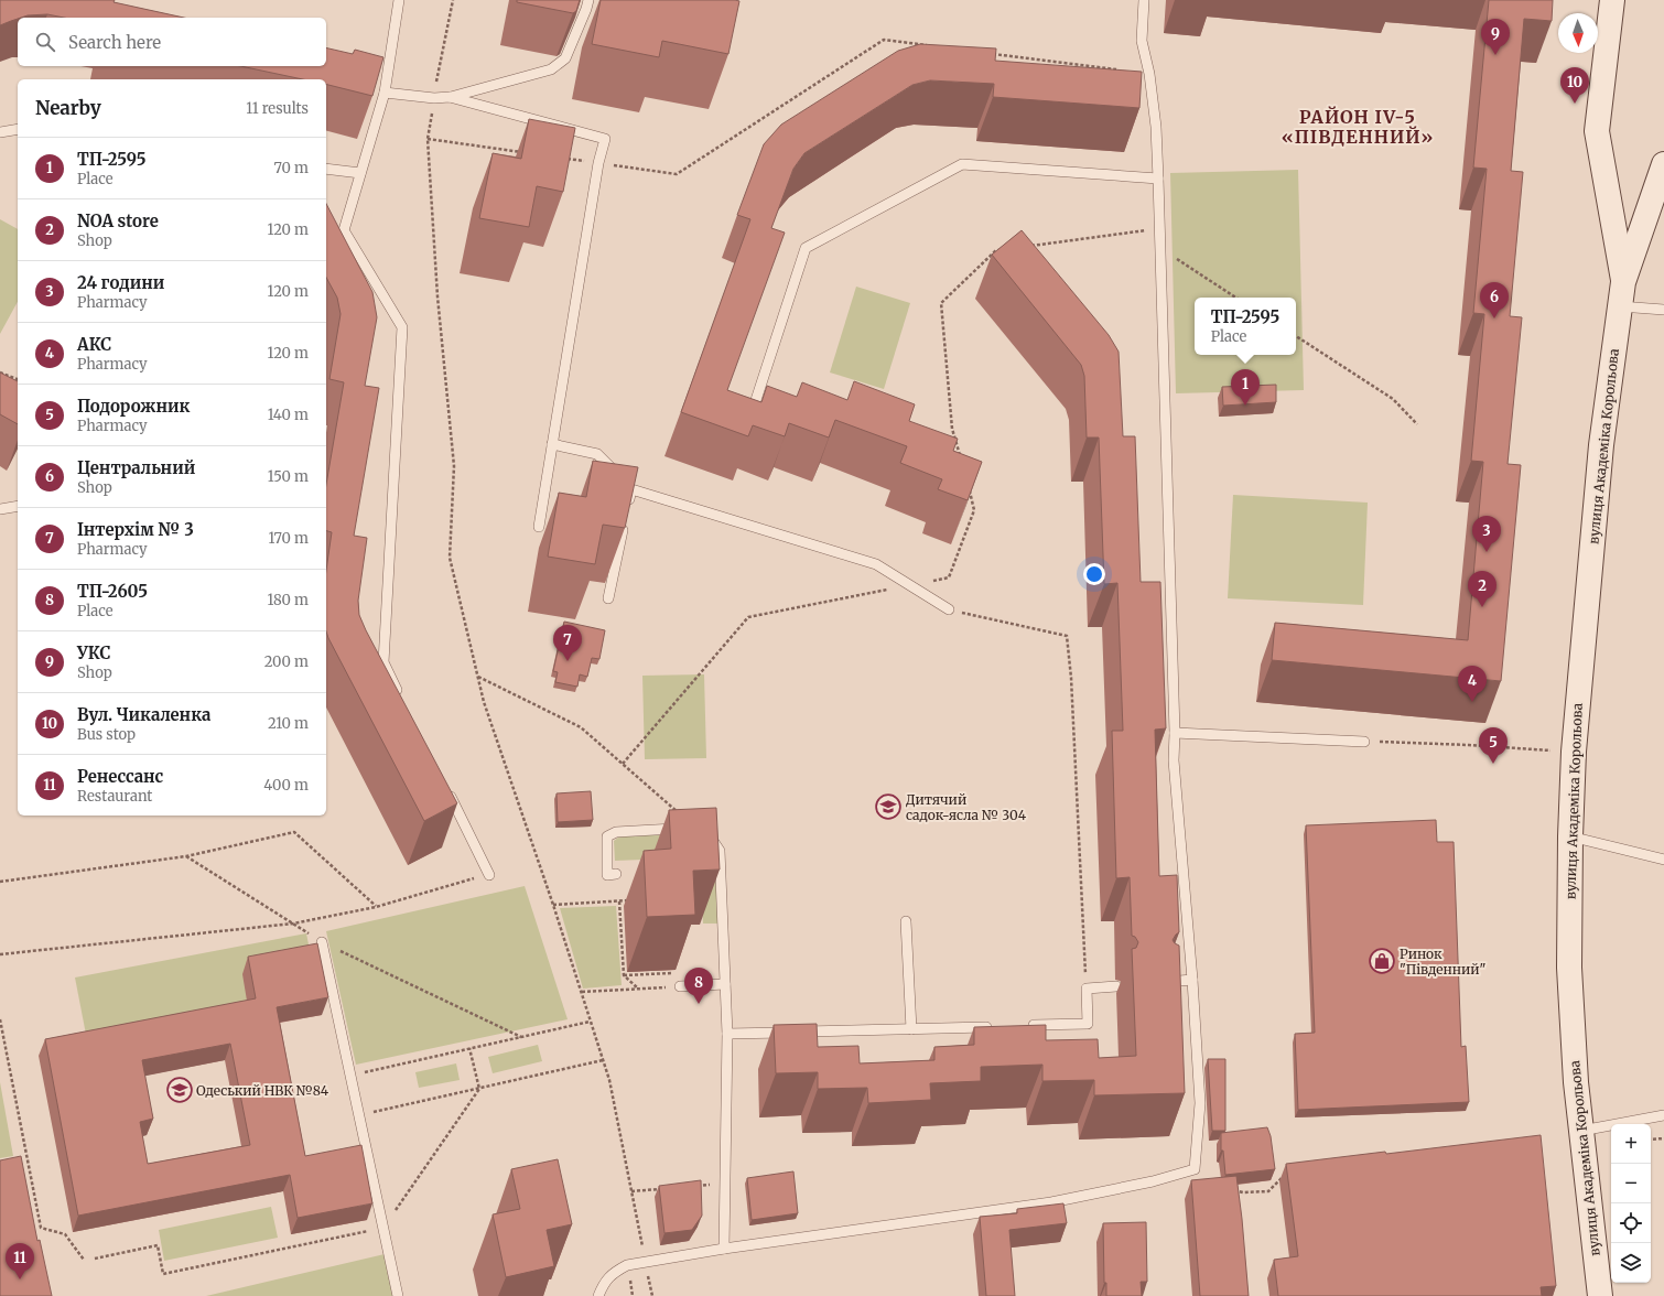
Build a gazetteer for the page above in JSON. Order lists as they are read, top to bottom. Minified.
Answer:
{"streets":{"main road":["вулиця Академіка Корольова"]},"districts":["РАЙОН IV-5 «ПІВДЕННИЙ»"],"places":{"school or university":["Дитячий садок-ясла № 304","Одеський НВК №84"],"shop":["Ринок \"Південний\""]},"north":"bottom","page":{"search":"Search here","pins":["9","10","6","1","3","2","7","4","5","8","11"],"heading":["Nearby","11 results"],"list":[{"mark":"1","name":"ТП-2595","note":"Place","value":"70 m"},{"mark":"2","name":"NOA store","note":"Shop","value":"120 m"},{"mark":"3","name":"24 години","note":"Pharmacy","value":"120 m"},{"mark":"4","name":"АКС","note":"Pharmacy","value":"120 m"},{"mark":"5","name":"Подорожник","note":"Pharmacy","value":"140 m"},{"mark":"6","name":"Центральний","note":"Shop","value":"150 m"},{"mark":"7","name":"Інтерхім № 3","note":"Pharmacy","value":"170 m"},{"mark":"8","name":"ТП-2605","note":"Place","value":"180 m"},{"mark":"9","name":"УКС","note":"Shop","value":"200 m"},{"mark":"10","name":"Вул. Чикаленка","note":"Bus stop","value":"210 m"},{"mark":"11","name":"Ренессанс","note":"Restaurant","value":"400 m"}],"popup":["ТП-2595","Place"],"map_buttons":["+","−"]}}
